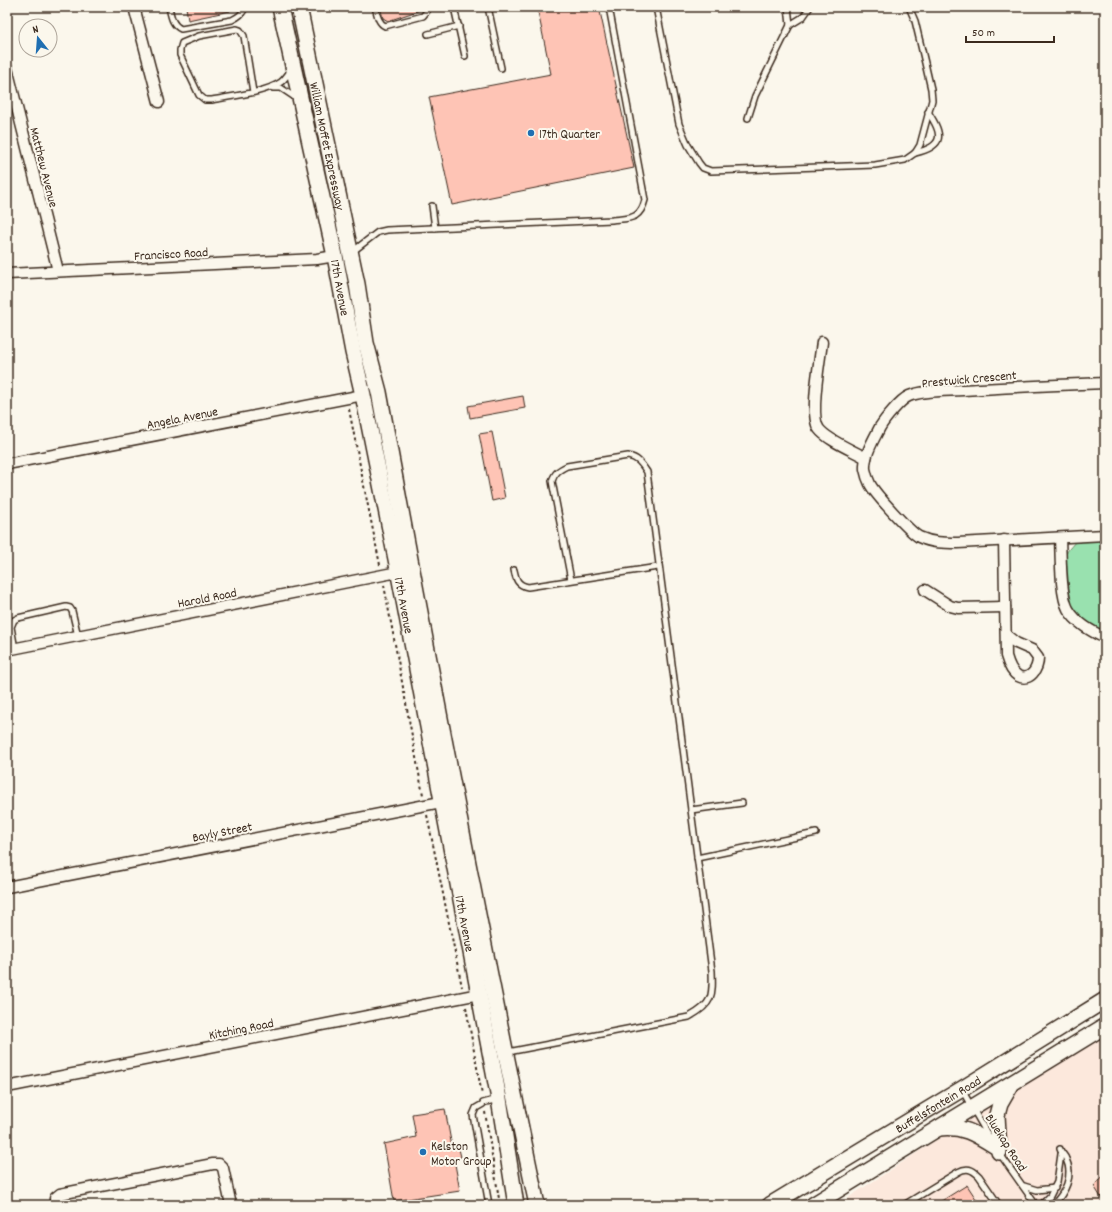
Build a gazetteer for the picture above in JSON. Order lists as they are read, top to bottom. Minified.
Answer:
{"streets":{"main road":["William Moffet Expressway","17th Avenue","Buffelsfontein Road"],"street":["Matthew Avenue","Francisco Road","Prestwick Crescent","Angela Avenue","Harold Road","Bayly Street","Kitching Road"],"lane":["Bluekap Road"]},"crossings":[["William Moffet Expressway","17th Avenue"],["Matthew Avenue","Francisco Road"],["Francisco Road","17th Avenue"],["17th Avenue","Angela Avenue"],["17th Avenue","Harold Road"],["17th Avenue","Bayly Street"],["17th Avenue","Kitching Road"],["Buffelsfontein Road","Bluekap Road"]],"places":["17th Quarter","Kelston Motor Group"],"scale_bar":"50 m","north":"top"}
